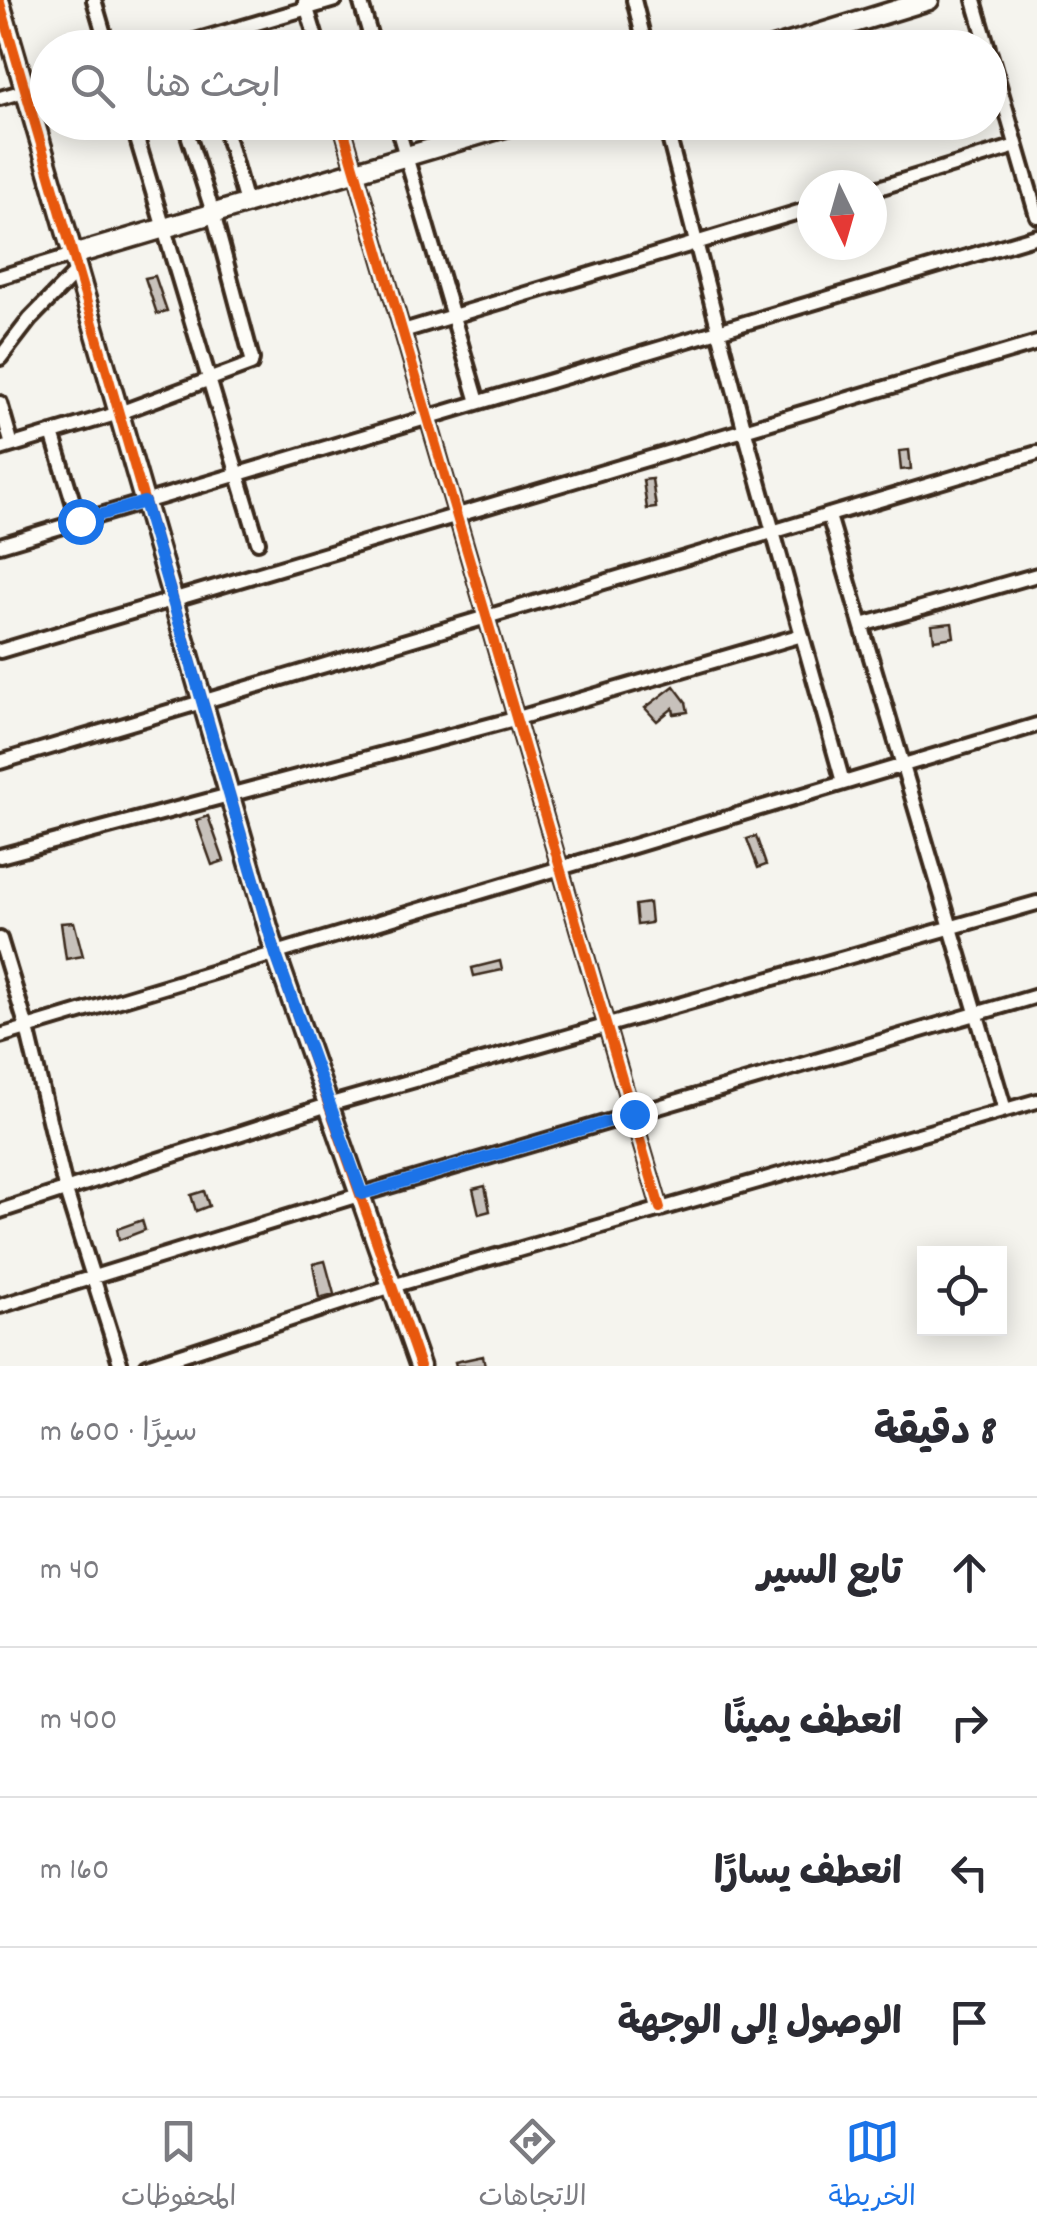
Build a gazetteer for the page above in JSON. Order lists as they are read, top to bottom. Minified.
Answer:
{"north":"bottom","page":{"search":"ابحث هنا","heading":["8 دقيقة","سيرًا · 600 m"],"list":[["تابع السير","40 m"],["انعطف يمينًا","400 m"],["انعطف يسارًا","160 m"],"الوصول إلى الوجهة"],"nav":["الخريطة","الاتجاهات","المحفوظات"]}}
